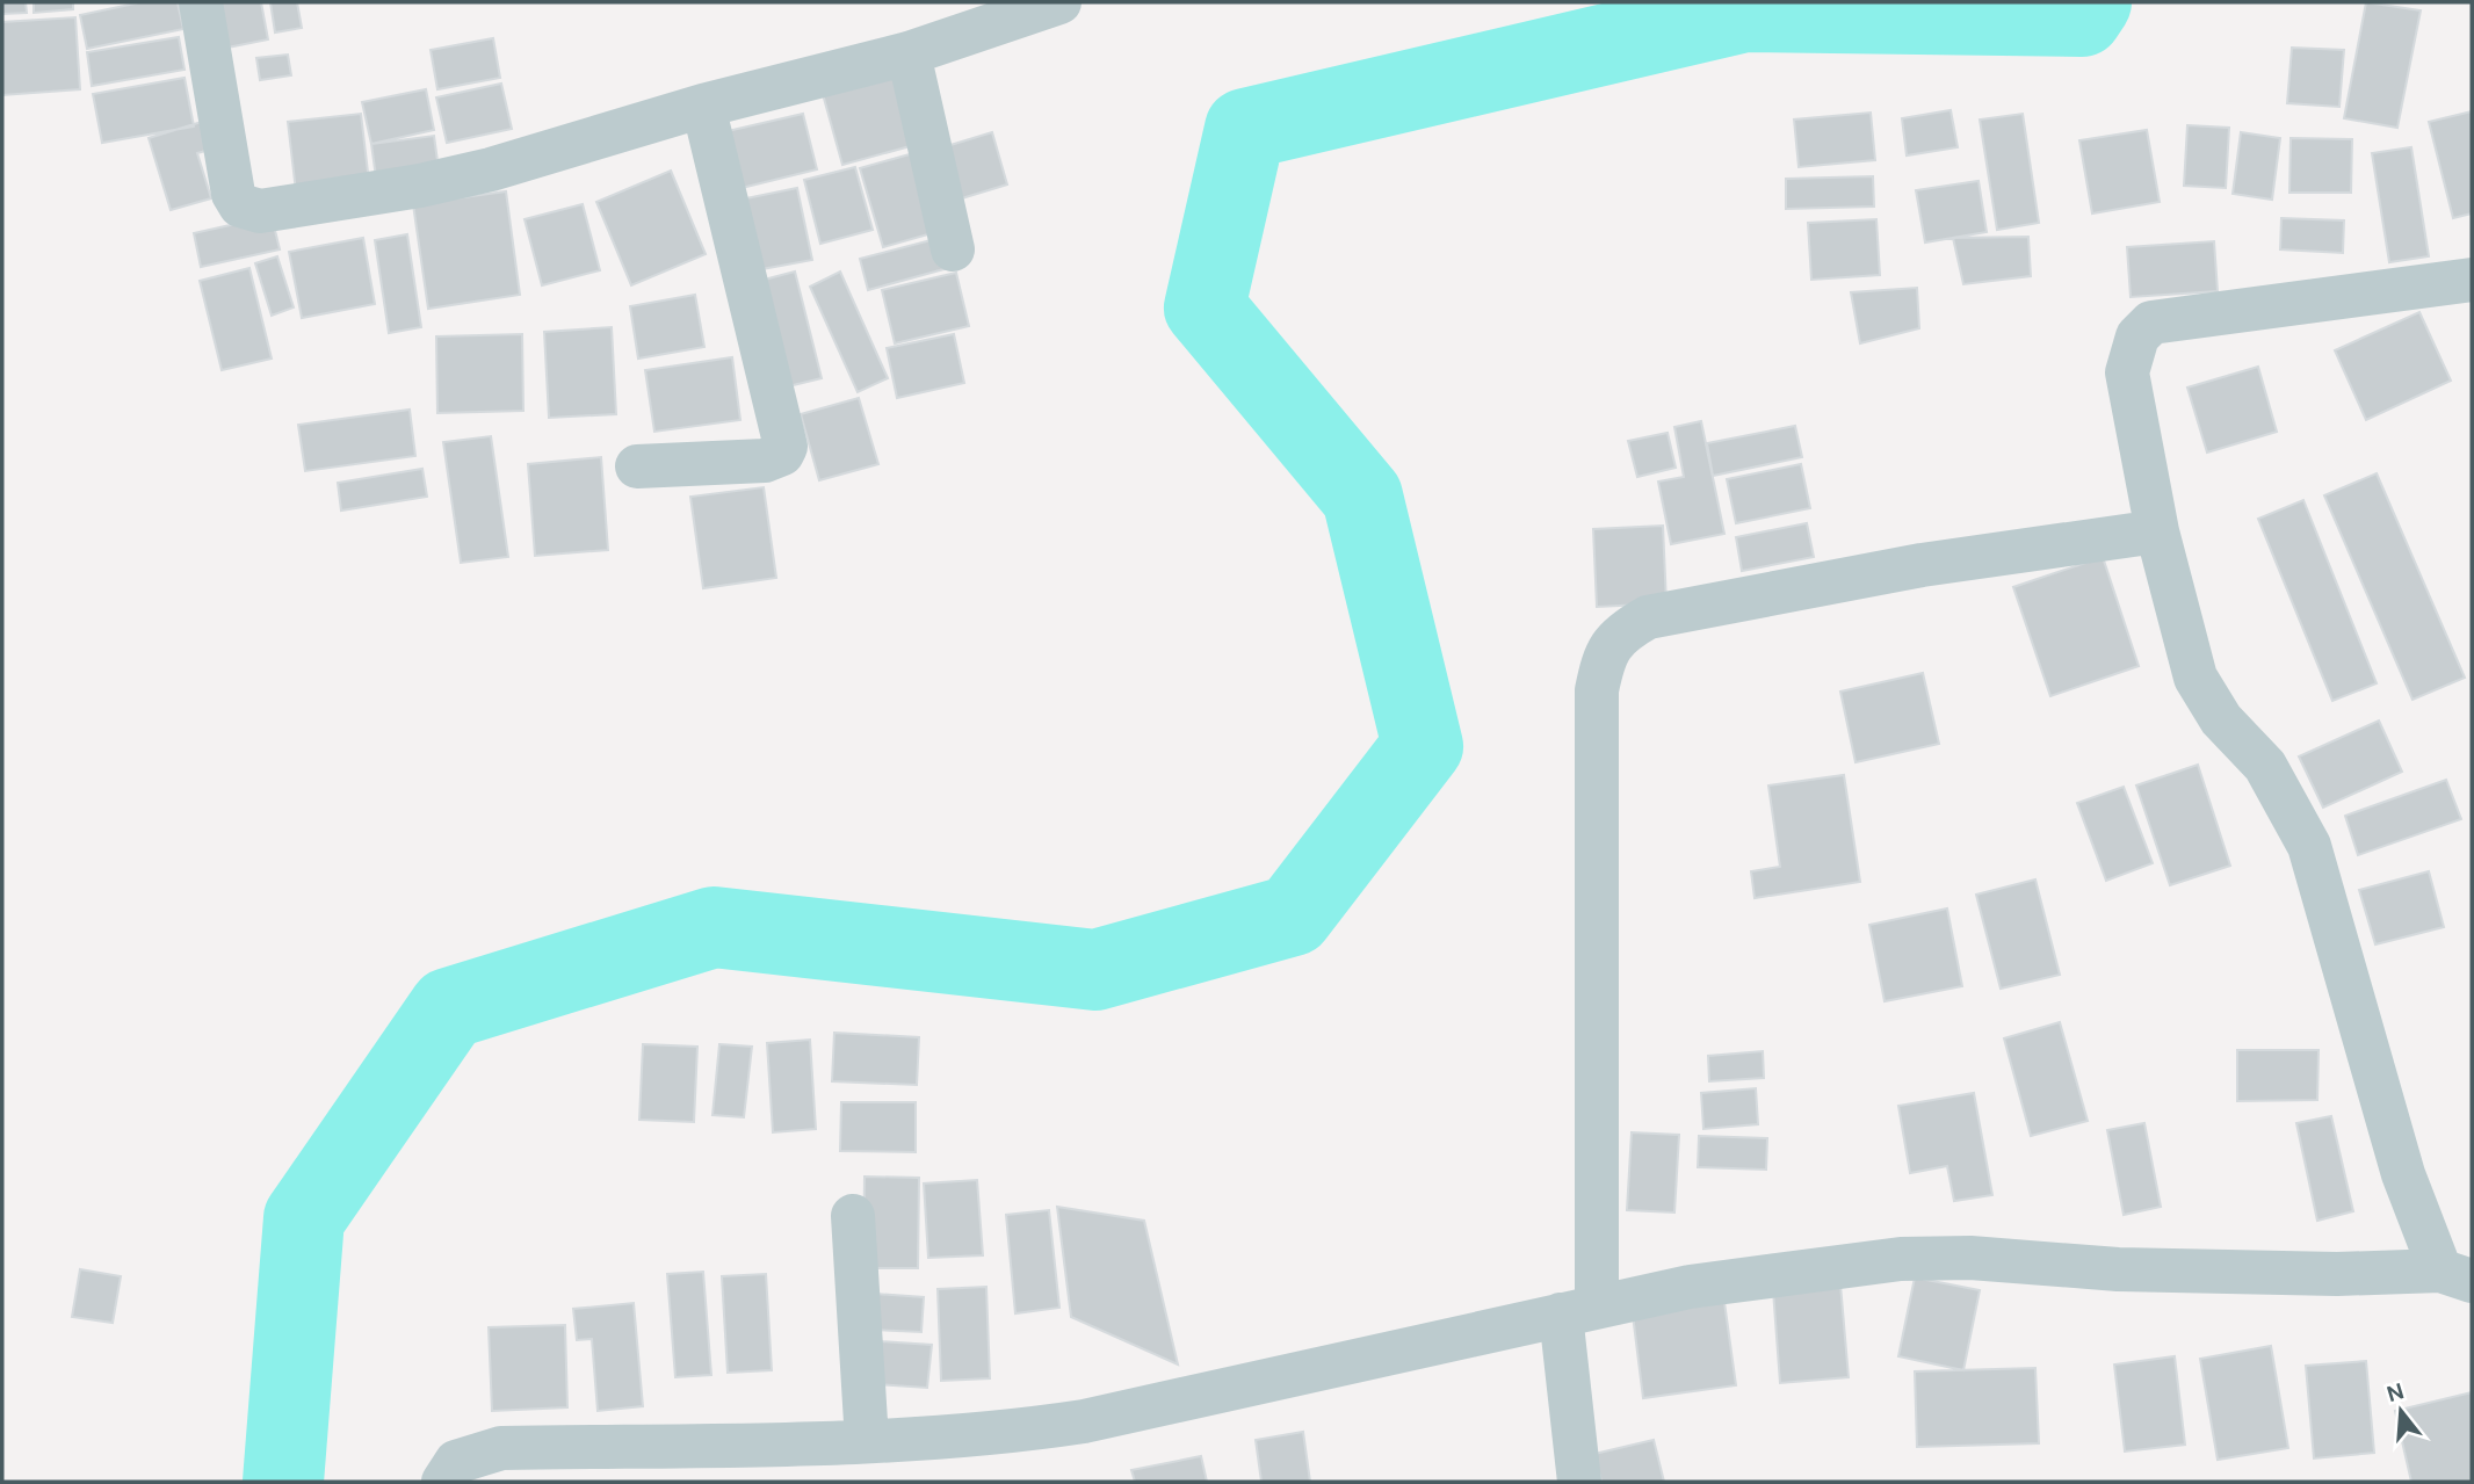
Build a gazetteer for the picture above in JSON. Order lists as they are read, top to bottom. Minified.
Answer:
{"north":"top"}
